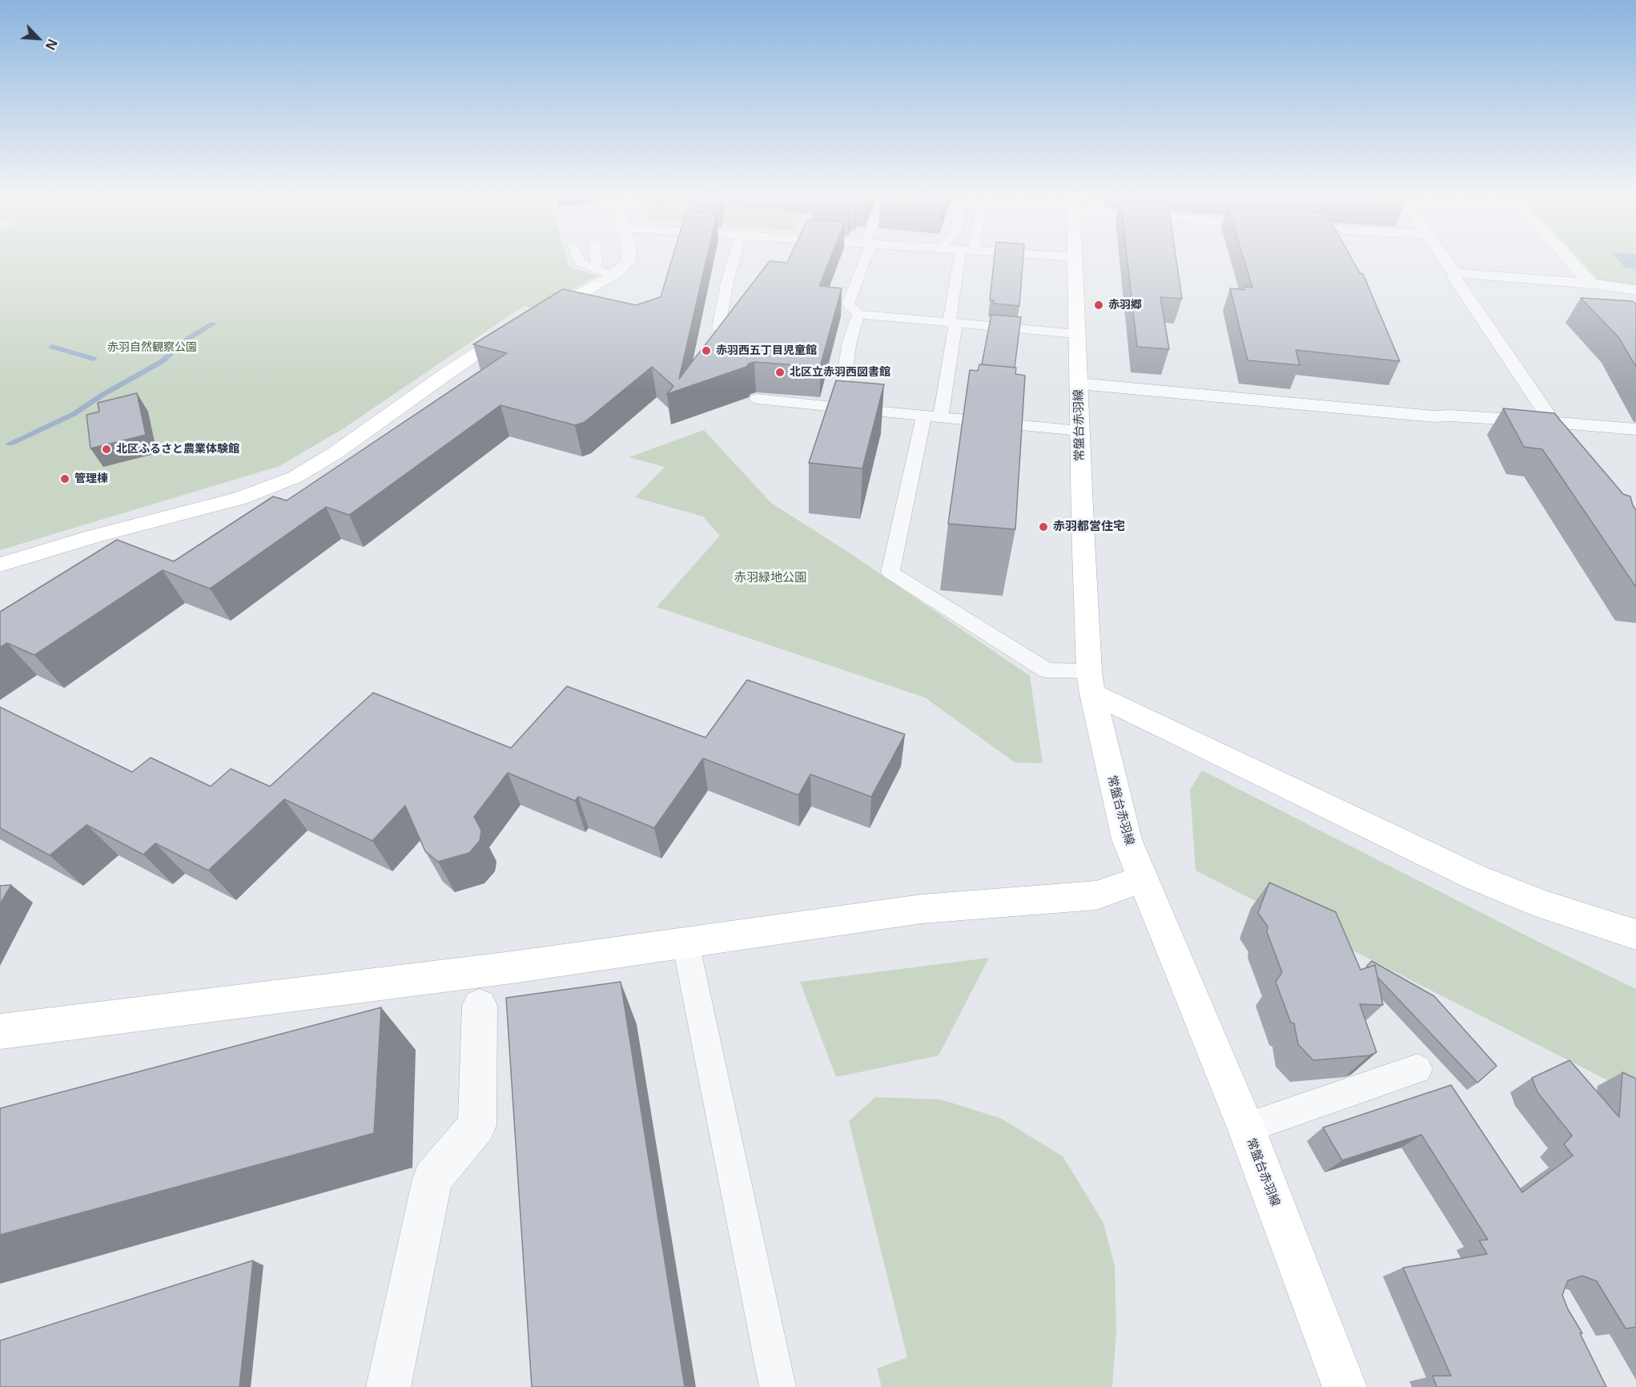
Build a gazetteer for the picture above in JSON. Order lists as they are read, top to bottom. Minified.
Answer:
{"streets":{"street":["常盤台赤羽線"]},"parks":["赤羽自然観察公園","赤羽緑地公園"],"places":["赤羽郷","赤羽西五丁目児童館","北区立赤羽西図書館","北区ふるさと農業体験館","管理棟","赤羽都営住宅"],"north":"bottom right"}
